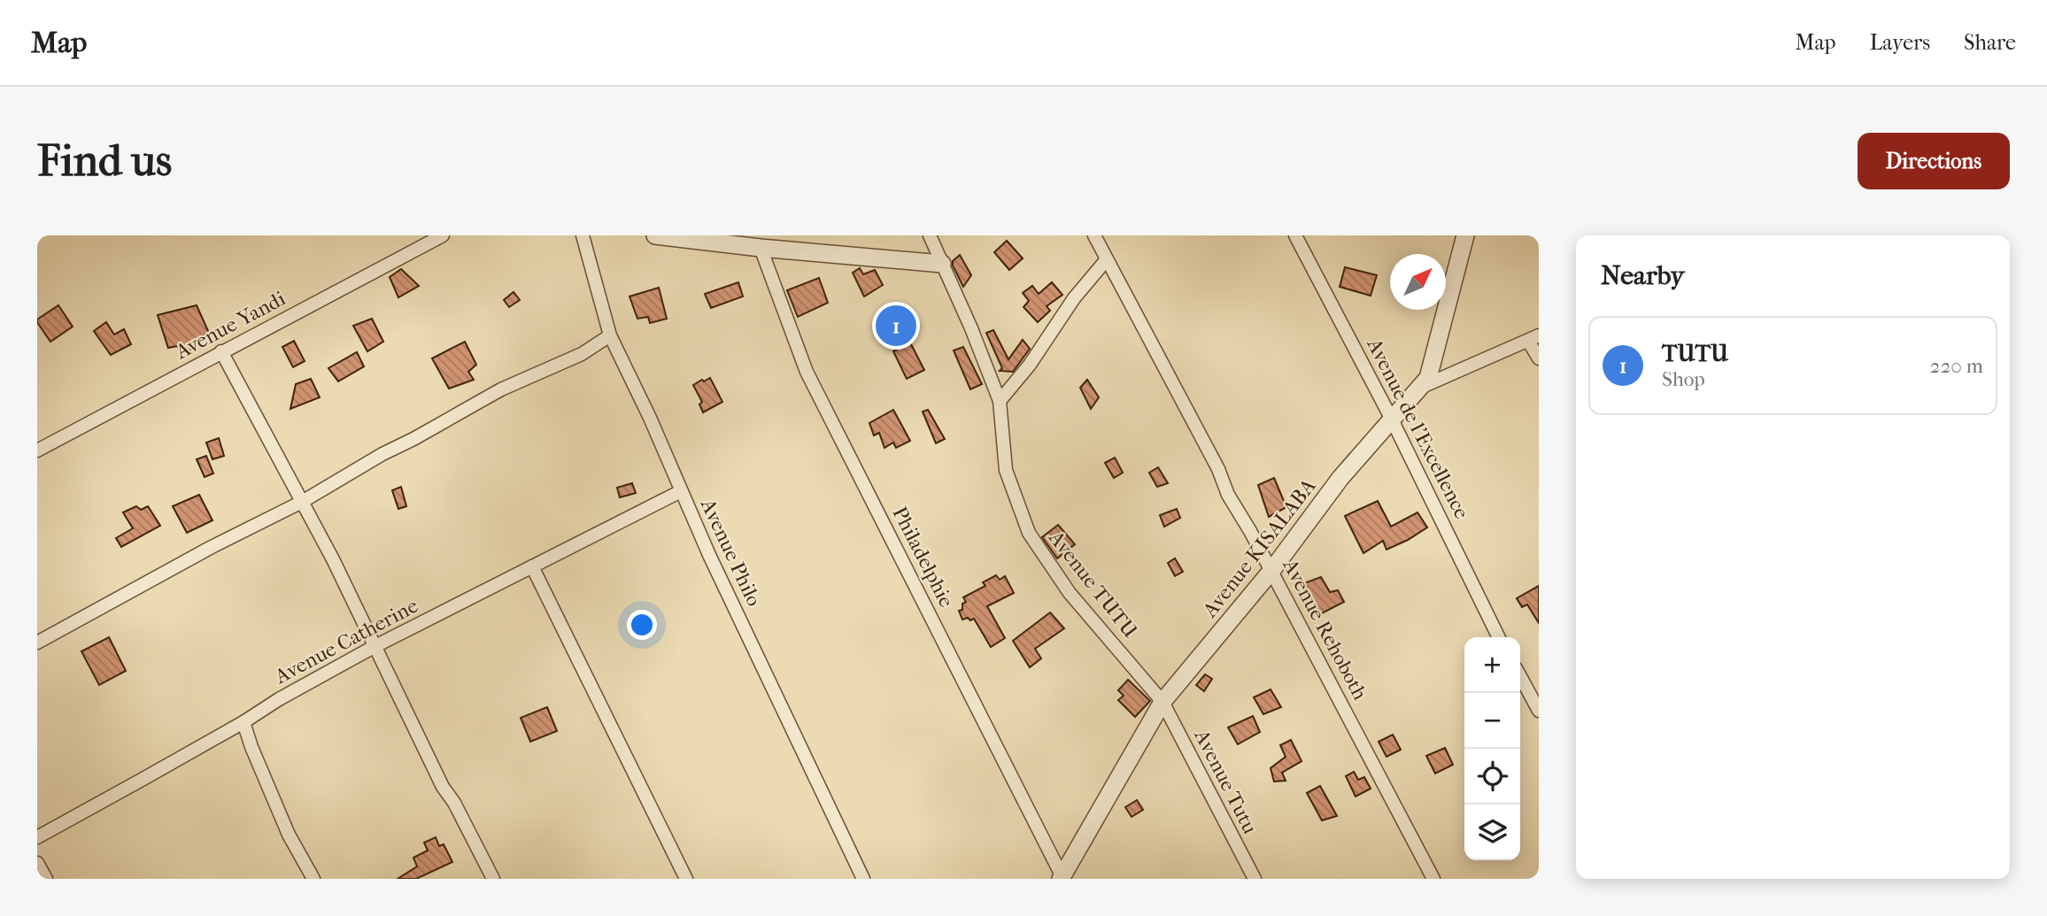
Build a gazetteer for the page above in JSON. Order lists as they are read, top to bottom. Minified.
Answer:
{"streets":{"street":["Avenue Yandi","Avenue de l'Excellence","Avenue KISALABA","Avenue Philo","Philadelphie","Avenue TUTU","Avenue Rehoboth","Avenue Catherine","Avenue Tutu"]},"crossings":[["Avenue de l'Excellence","Avenue KISALABA"],["Avenue KISALABA","Philadelphie"],["Avenue KISALABA","Avenue TUTU"],["Avenue KISALABA","Avenue Rehoboth"],["Avenue KISALABA","Avenue Tutu"],["Avenue Philo","Avenue Catherine"],["Avenue TUTU","Avenue Tutu"]],"north":"top right","page":{"header":"Map","nav":["Map","Layers","Share"],"buttons":"Directions","title":"Find us","heading":"Nearby","pins":"1","list":[{"mark":"1","name":"TUTU","note":"Shop","value":"220 m"}],"map_buttons":["+","−"]}}
